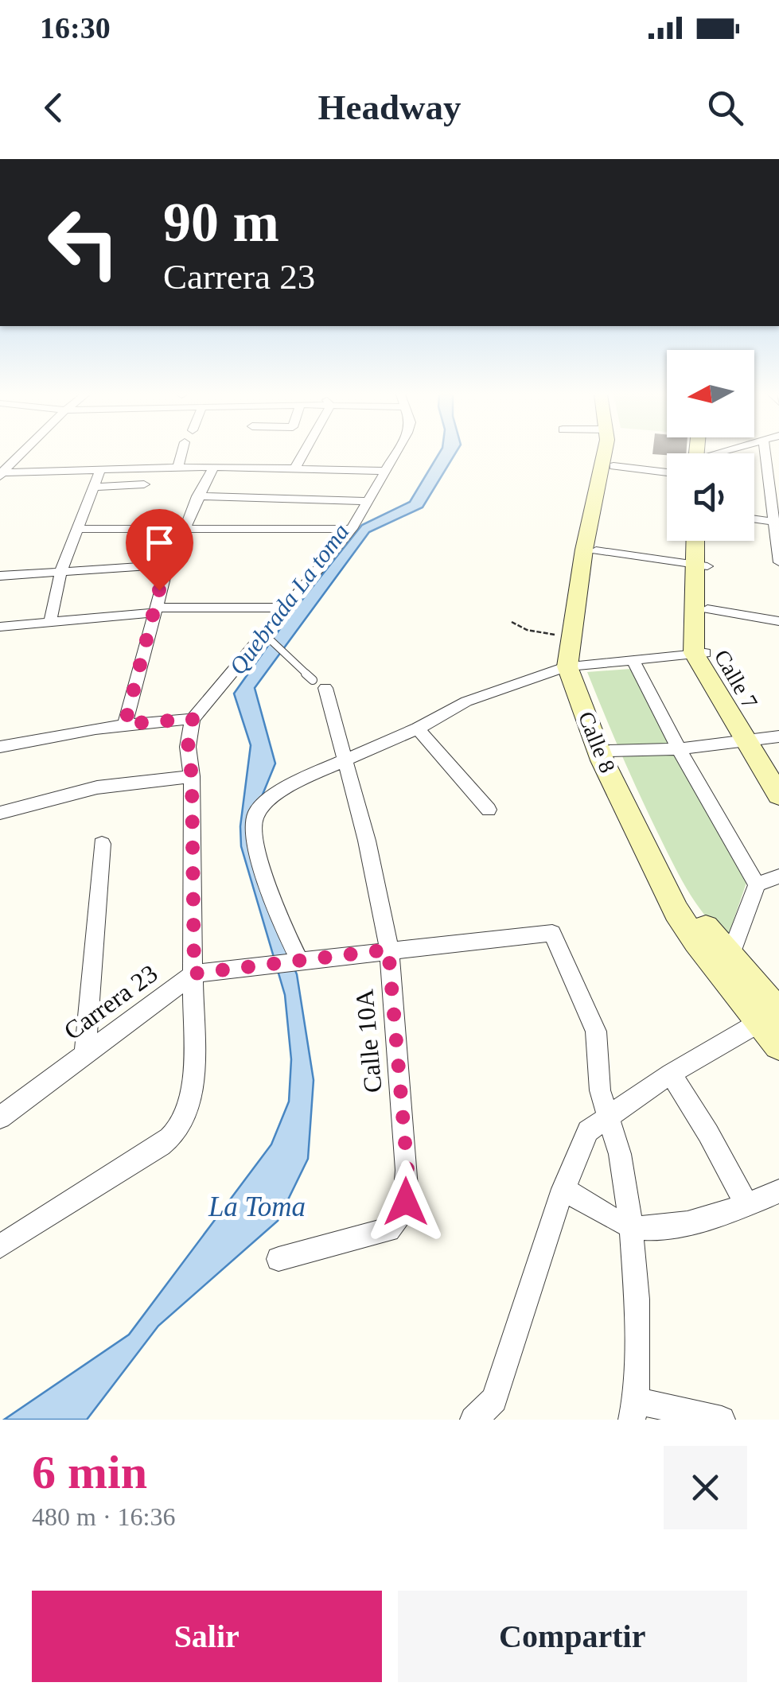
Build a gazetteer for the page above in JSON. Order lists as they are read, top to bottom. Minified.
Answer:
{"streets":{"main road":["Calle 7","Calle 8"],"street":["Carrera 23","Calle 10A"]},"crossings":[["Carrera 23","Calle 10A"]],"water":["Quebrada La toma","La Toma"],"north":"left","page":{"status":"16:30","header":"Headway","turn":["90 m","Carrera 23"],"heading":["6 min","480 m · 16:36"],"buttons":["Salir","Compartir"]}}
